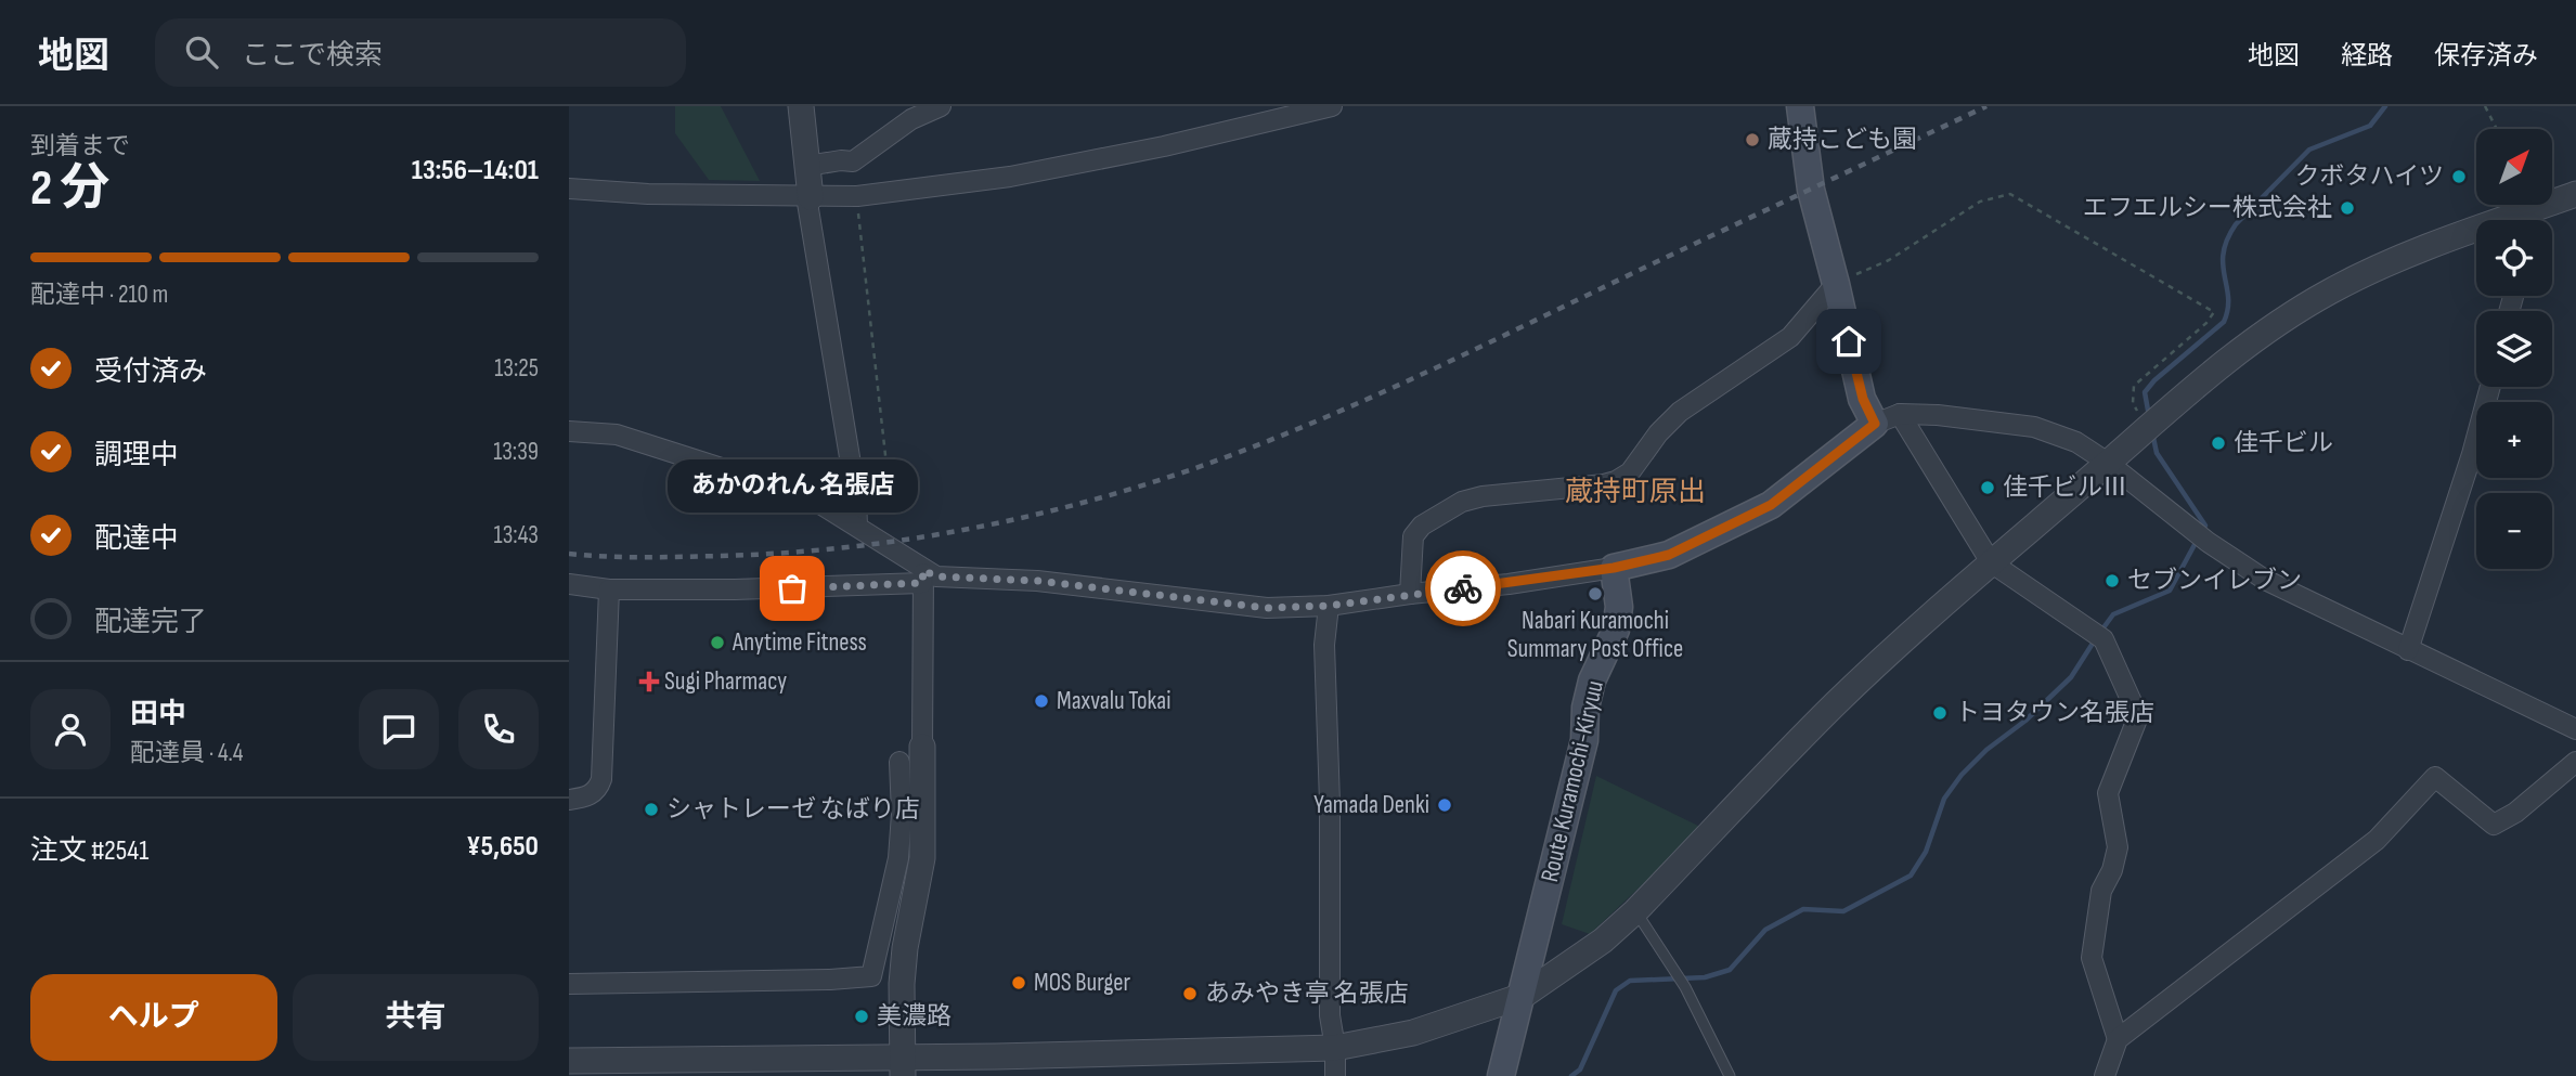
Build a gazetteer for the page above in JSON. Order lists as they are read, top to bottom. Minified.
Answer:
{"streets":{"main road":["Route Kuramochi-Kiryuu"]},"districts":["蔵持町原出"],"places":{"other":["蔵持こども園","クボタハイツ","エフエルシー株式会社","佳千ビル","佳千ビルⅢ","セブンイレブン","あかのれん 名張店","Nabari Kuramochi Summary Post Office","Anytime Fitness","Maxvalu Tokai","トヨタウン名張店","Yamada Denki","シャトレーゼ なばり店","MOS Burger","あみやき亭 名張店","美濃路"],"health":["Sugi Pharmacy"]},"north":"top right","page":{"header":"地図","search":"ここで検索","nav":["地図","経路","保存済み"],"heading":["2 分","到着まで","13:56–14:01"],"panel":["田中","配達員 · 4.4","注文 #2541","¥5,650"],"map_buttons":["+","−"],"bar":"配達中 · 210 m","list":[["受付済み","13:25"],["調理中","13:39"],["配達中","13:43"],"配達完了"],"bubble":"あかのれん 名張店","buttons":["ヘルプ","共有"]}}
